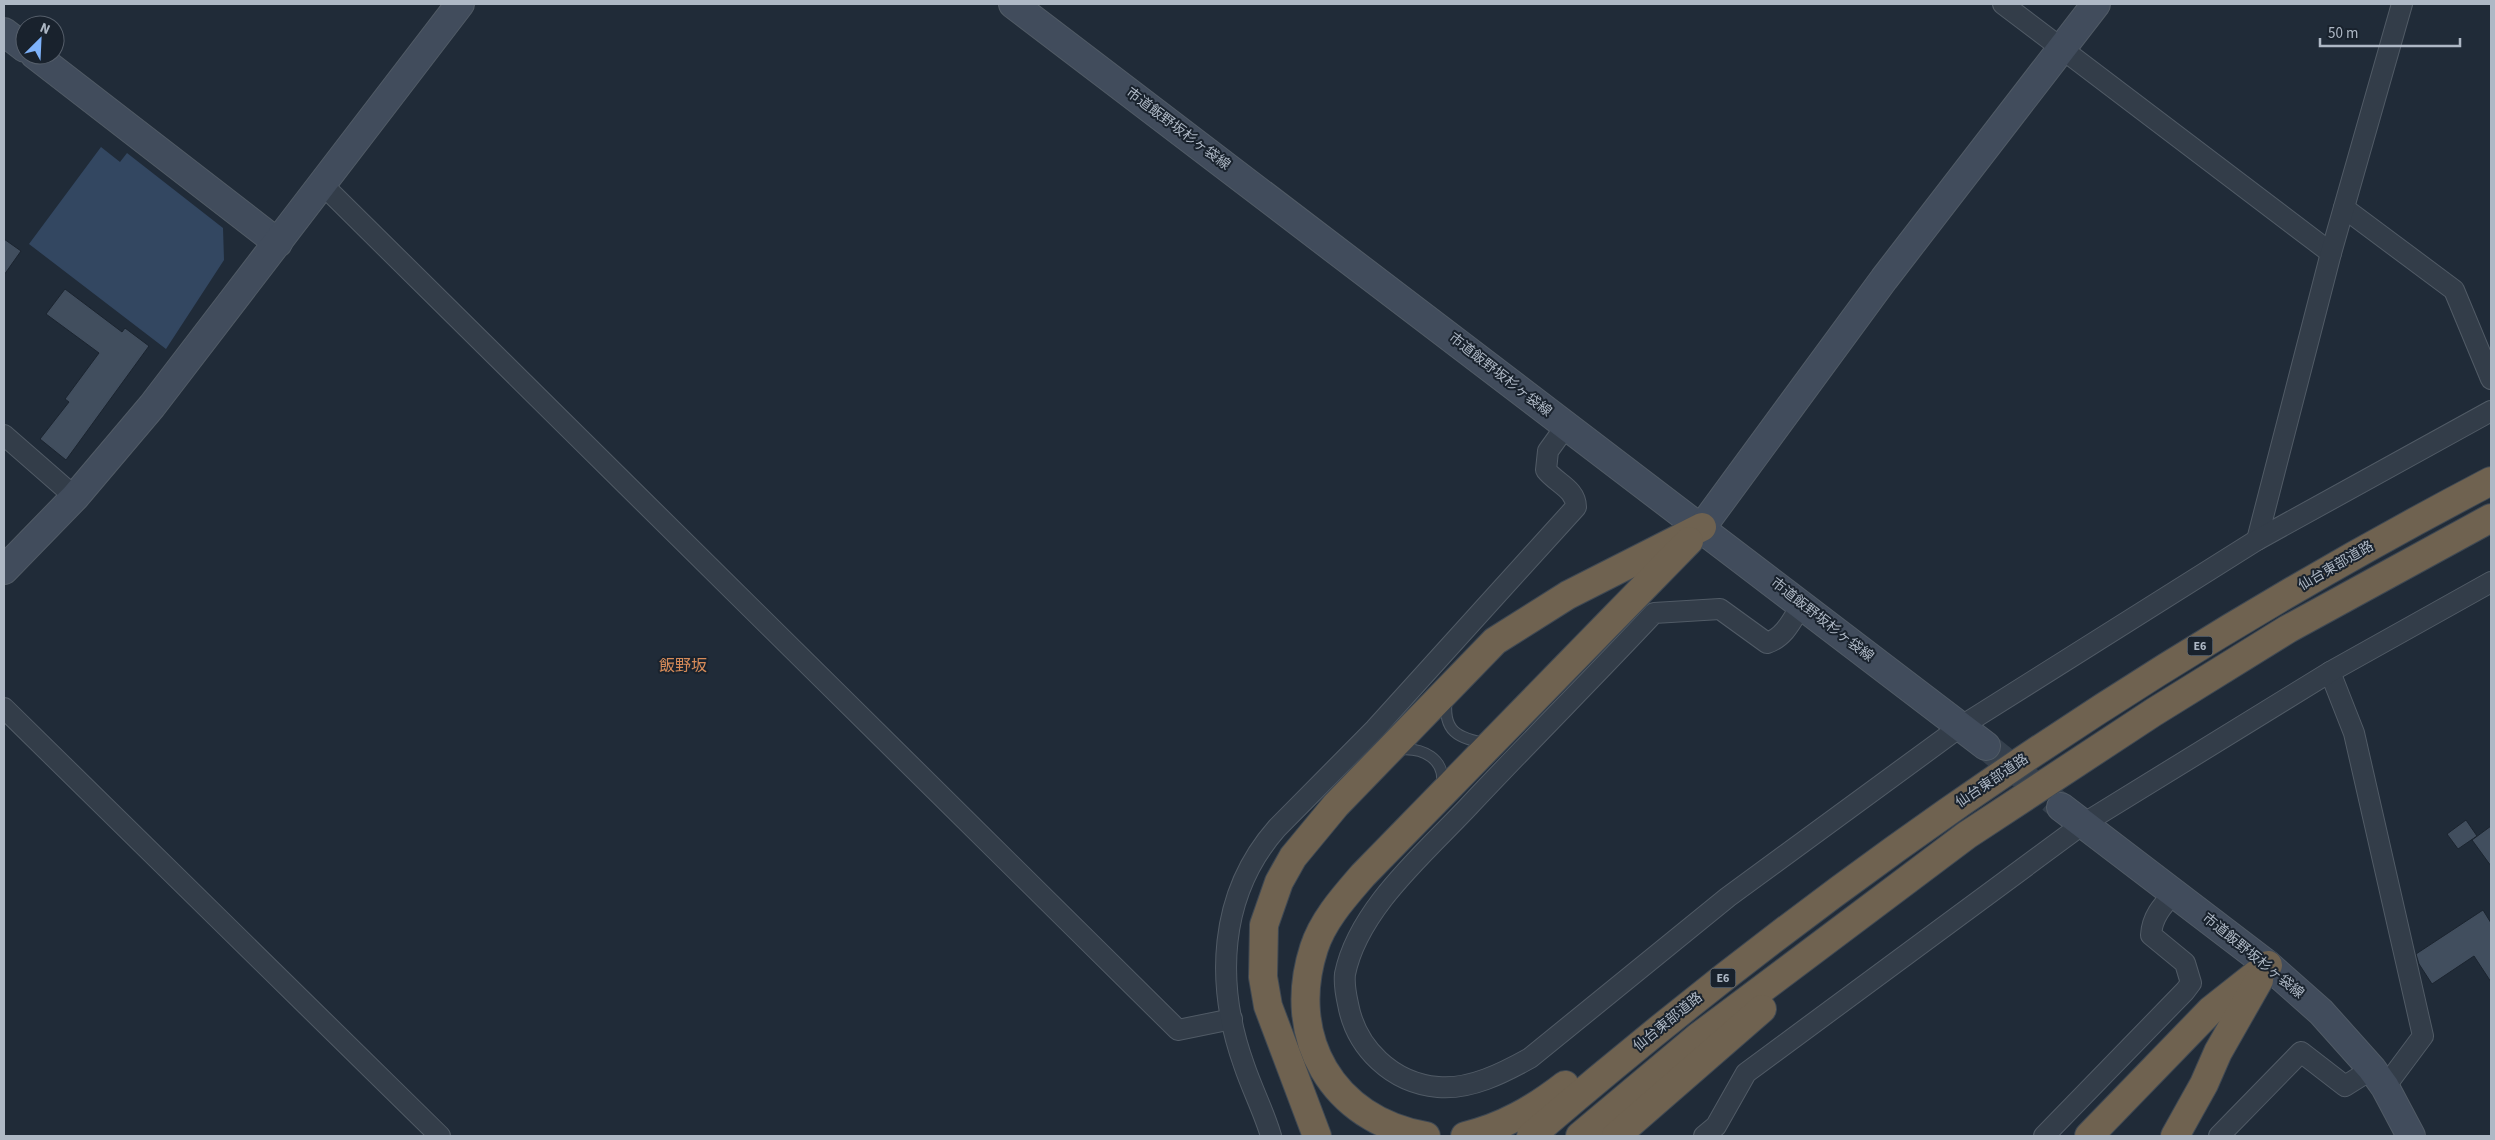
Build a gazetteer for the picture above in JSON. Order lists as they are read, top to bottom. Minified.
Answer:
{"streets":{"highway":["仙台東部道路","E6"],"street":["市道飯野坂杉ヶ袋線"]},"districts":["飯野坂"],"scale_bar":"50 m","north":"top right"}
